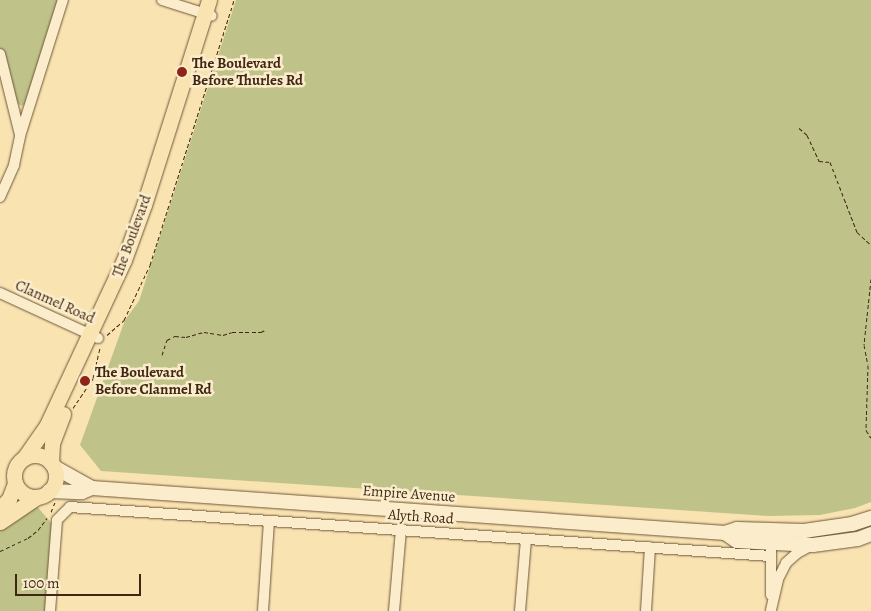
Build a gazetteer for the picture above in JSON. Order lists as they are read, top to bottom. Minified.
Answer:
{"streets":{"main road":["The Boulevard","Empire Avenue"],"street":["Clanmel Road","Alyth Road"]},"crossings":[["The Boulevard","Clanmel Road"],["The Boulevard","Empire Avenue"],["Empire Avenue","Alyth Road"]],"places":["The Boulevard Before Thurles Rd","The Boulevard Before Clanmel Rd"],"scale_bar":"100 m"}
